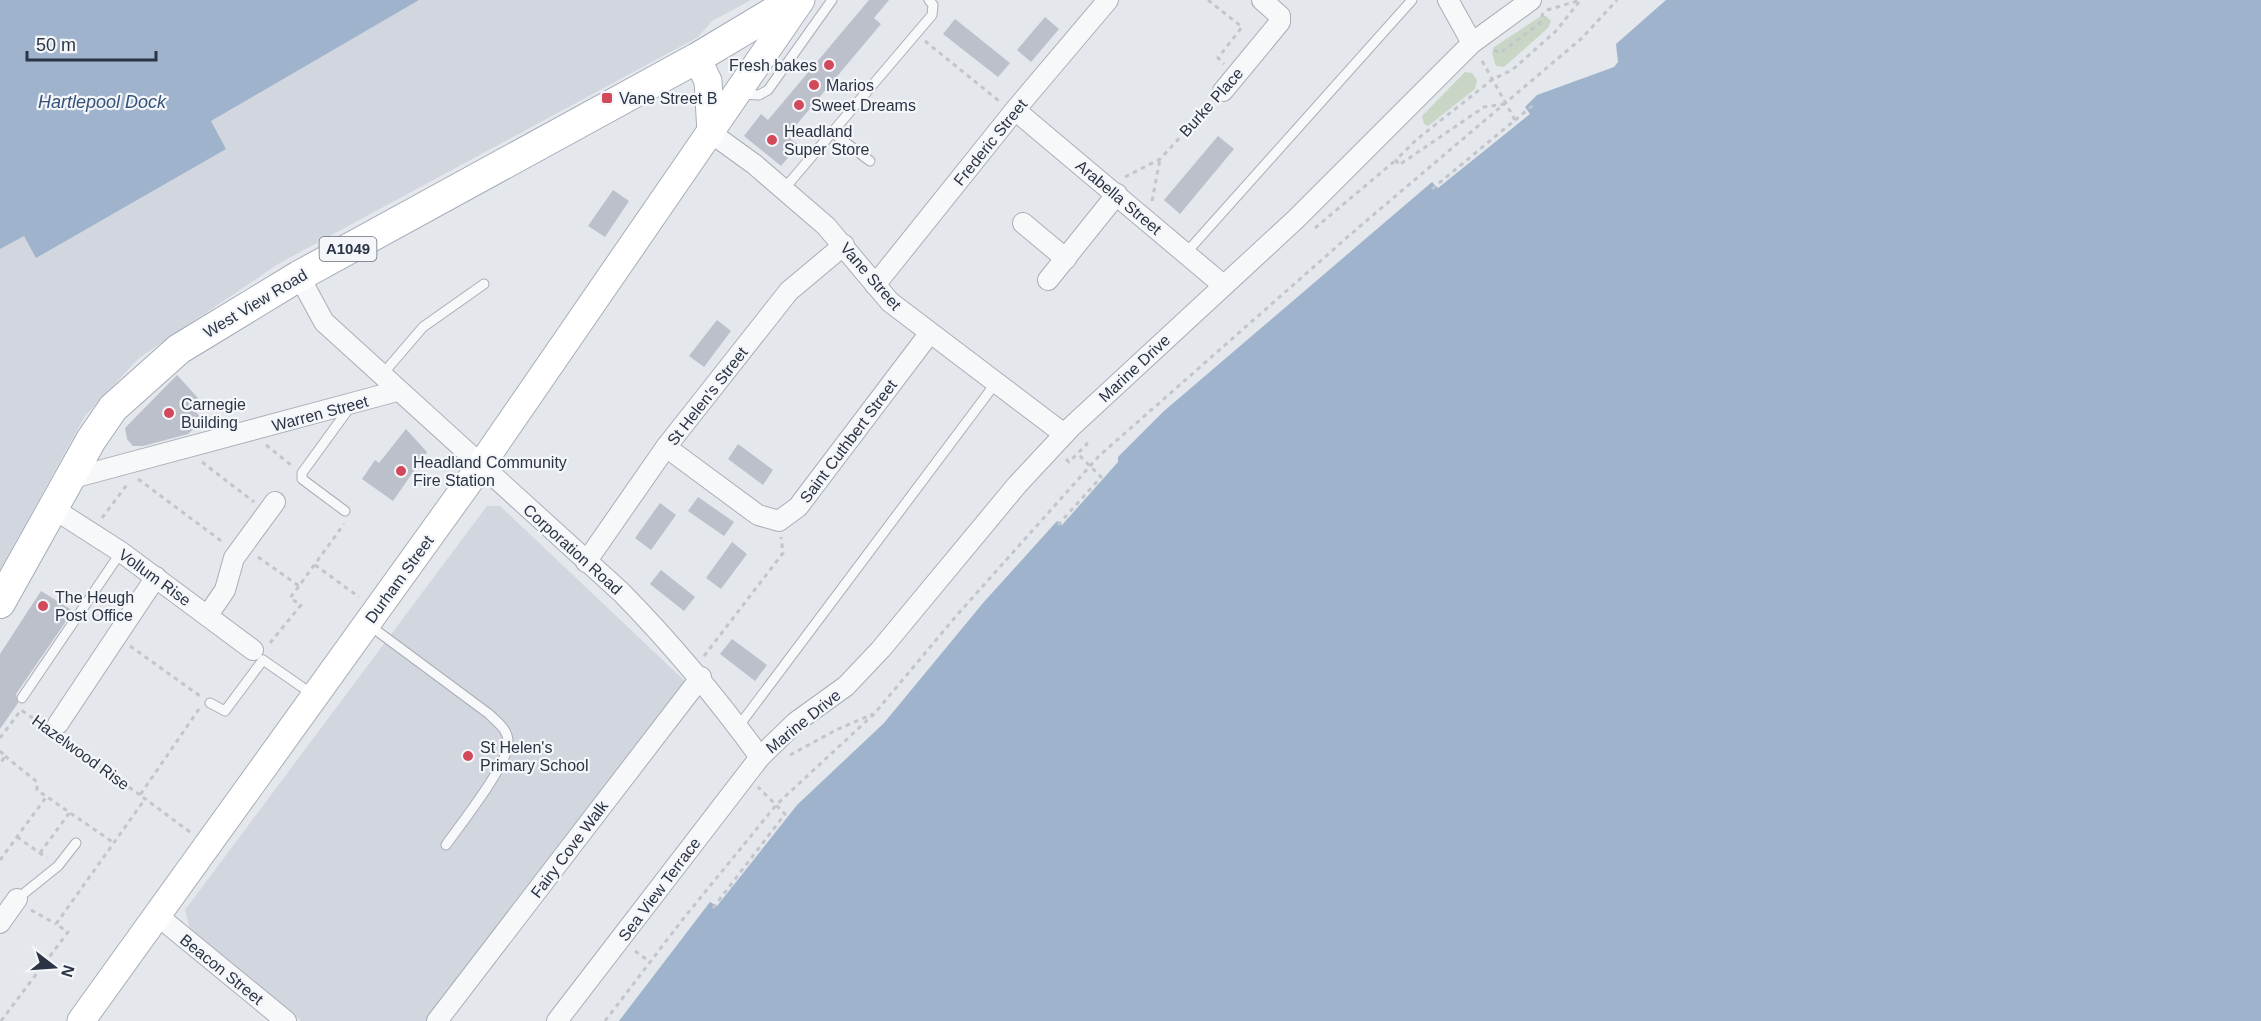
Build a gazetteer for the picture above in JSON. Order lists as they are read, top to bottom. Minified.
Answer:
{"streets":{"main road":["A1049","West View Road"],"street":["Burke Place","Frederic Street","Arabella Street","Vane Street","Marine Drive","St Helen's Street","Warren Street","Saint Cuthbert Street","Corporation Road","Vollum Rise","Durham Street","Fairy Cove Walk","Sea View Terrace","Beacon Street"],"path":["Hazelwood Rise"]},"crossings":[["Burke Place","Arabella Street"],["Frederic Street","Arabella Street"],["Frederic Street","Vane Street"],["Arabella Street","Marine Drive"],["Vane Street","Marine Drive"],["Vane Street","St Helen's Street"],["Vane Street","Saint Cuthbert Street"],["Vane Street","Durham Street"],["West View Road","Warren Street"],["West View Road","Corporation Road"],["West View Road","Vollum Rise"],["Marine Drive","Corporation Road"],["Marine Drive","Sea View Terrace"],["St Helen's Street","Corporation Road"],["Warren Street","Corporation Road"],["Corporation Road","Durham Street"],["Corporation Road","Fairy Cove Walk"],["Corporation Road","Sea View Terrace"],["Durham Street","Hazelwood Rise"],["Durham Street","Beacon Street"]],"water":["Hartlepool Dock"],"places":{"other":["Fresh bakes","Marios","Sweet Dreams","Headland Super Store","Carnegie Building","Headland Community Fire Station","The Heugh Post Office","St Helen's Primary School"],"transit":["Vane Street B"]},"scale_bar":"50 m","north":"right"}
